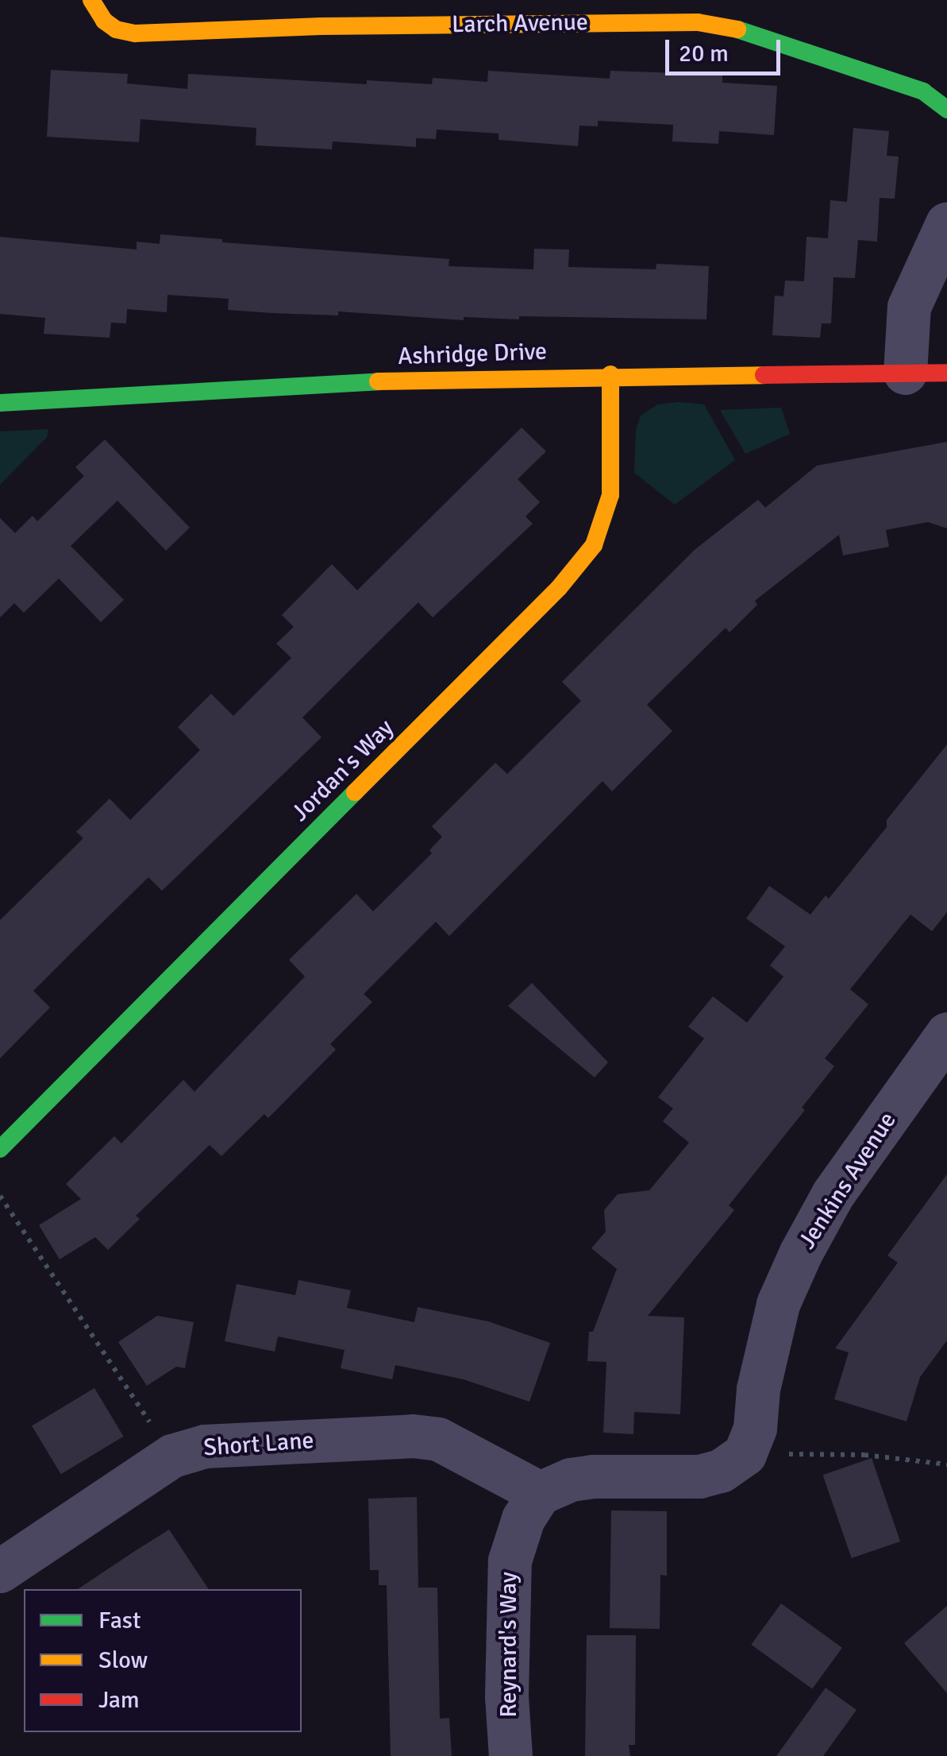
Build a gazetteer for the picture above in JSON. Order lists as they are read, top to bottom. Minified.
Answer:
{"streets":{"street":["Larch Avenue","Ashridge Drive","Jordan's Way","Jenkins Avenue","Short Lane","Reynard's Way"]},"crossings":[["Ashridge Drive","Jordan's Way"],["Short Lane","Reynard's Way"]],"legend":["Fast","Slow","Jam"],"scale_bar":"20 m"}
